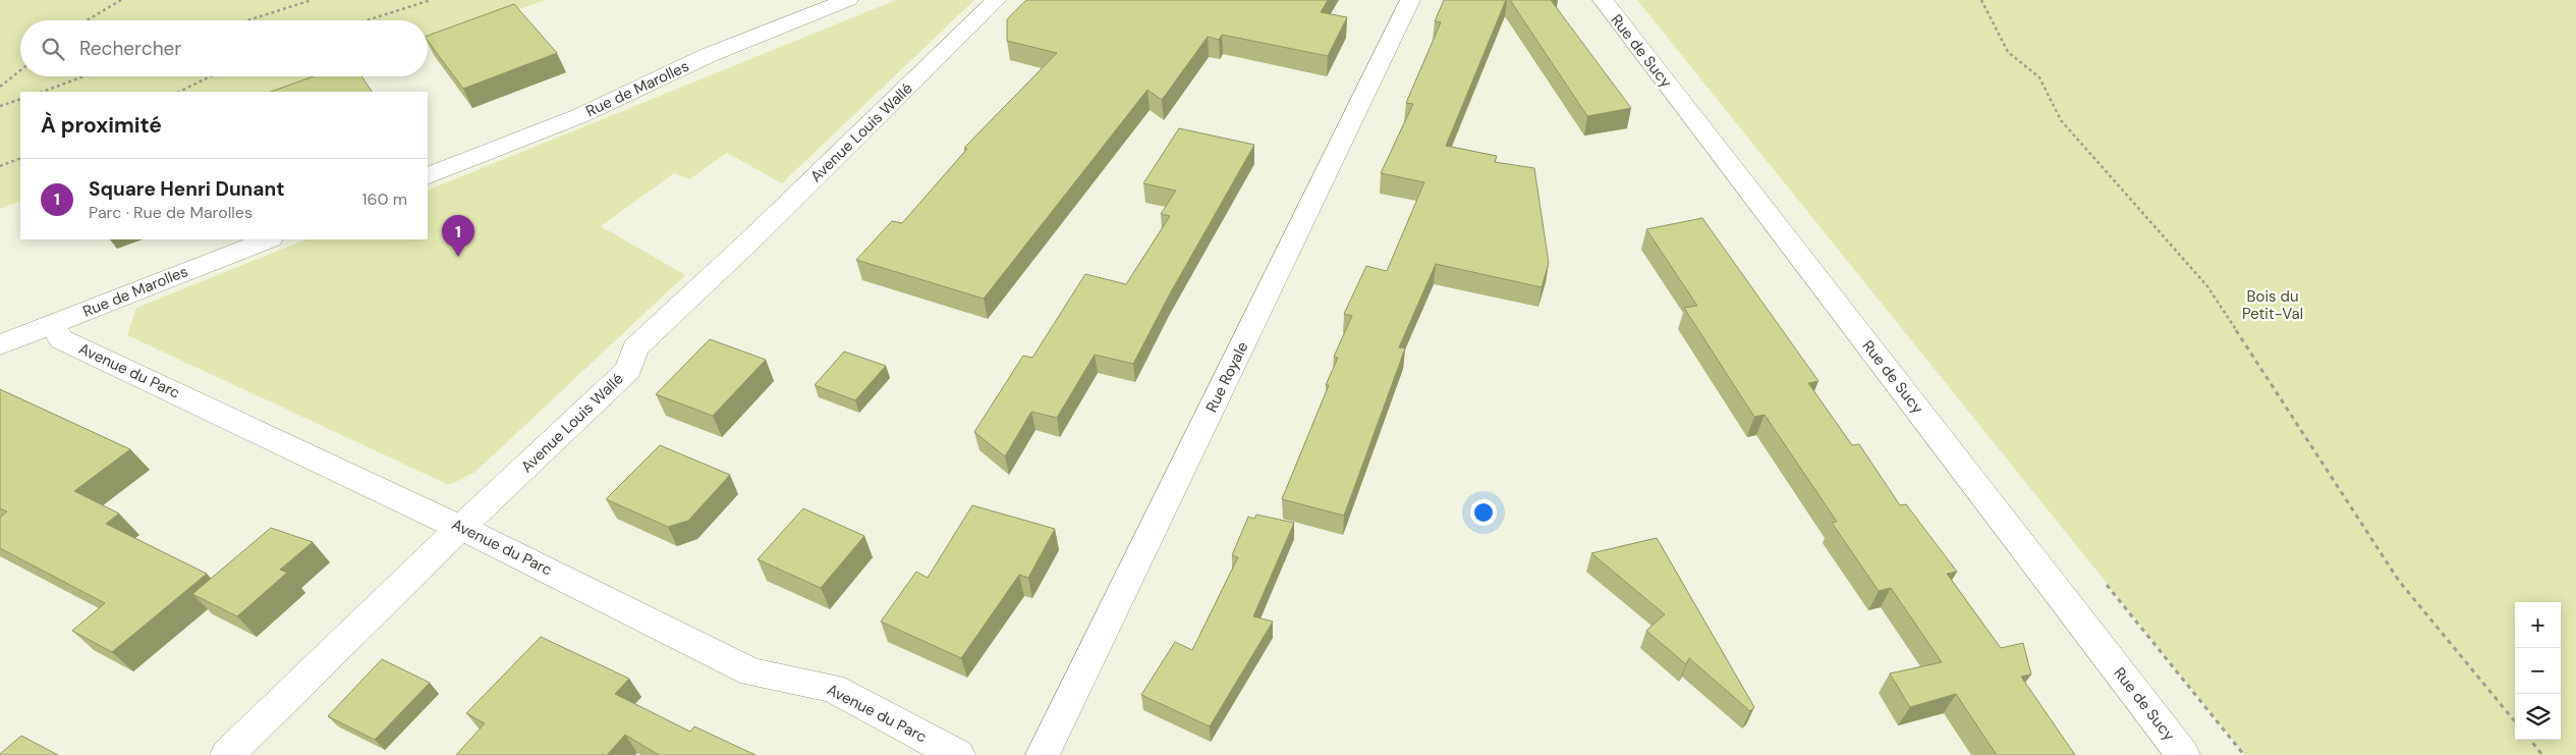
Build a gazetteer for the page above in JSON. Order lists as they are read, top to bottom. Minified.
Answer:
{"streets":{"street":["Rue de Sucy","Rue de Marolles","Avenue Louis Wallé","Avenue du Parc","Rue Royale"]},"crossings":[["Rue de Marolles","Avenue du Parc"],["Avenue Louis Wallé","Avenue du Parc"]],"parks":["Bois du Petit-Val"],"page":{"search":"Rechercher","heading":"À proximité","list":[{"mark":"1","name":"Square Henri Dunant","note":"Parc · Rue de Marolles","value":"160 m"}],"pins":"1","map_buttons":["+","−"]}}
